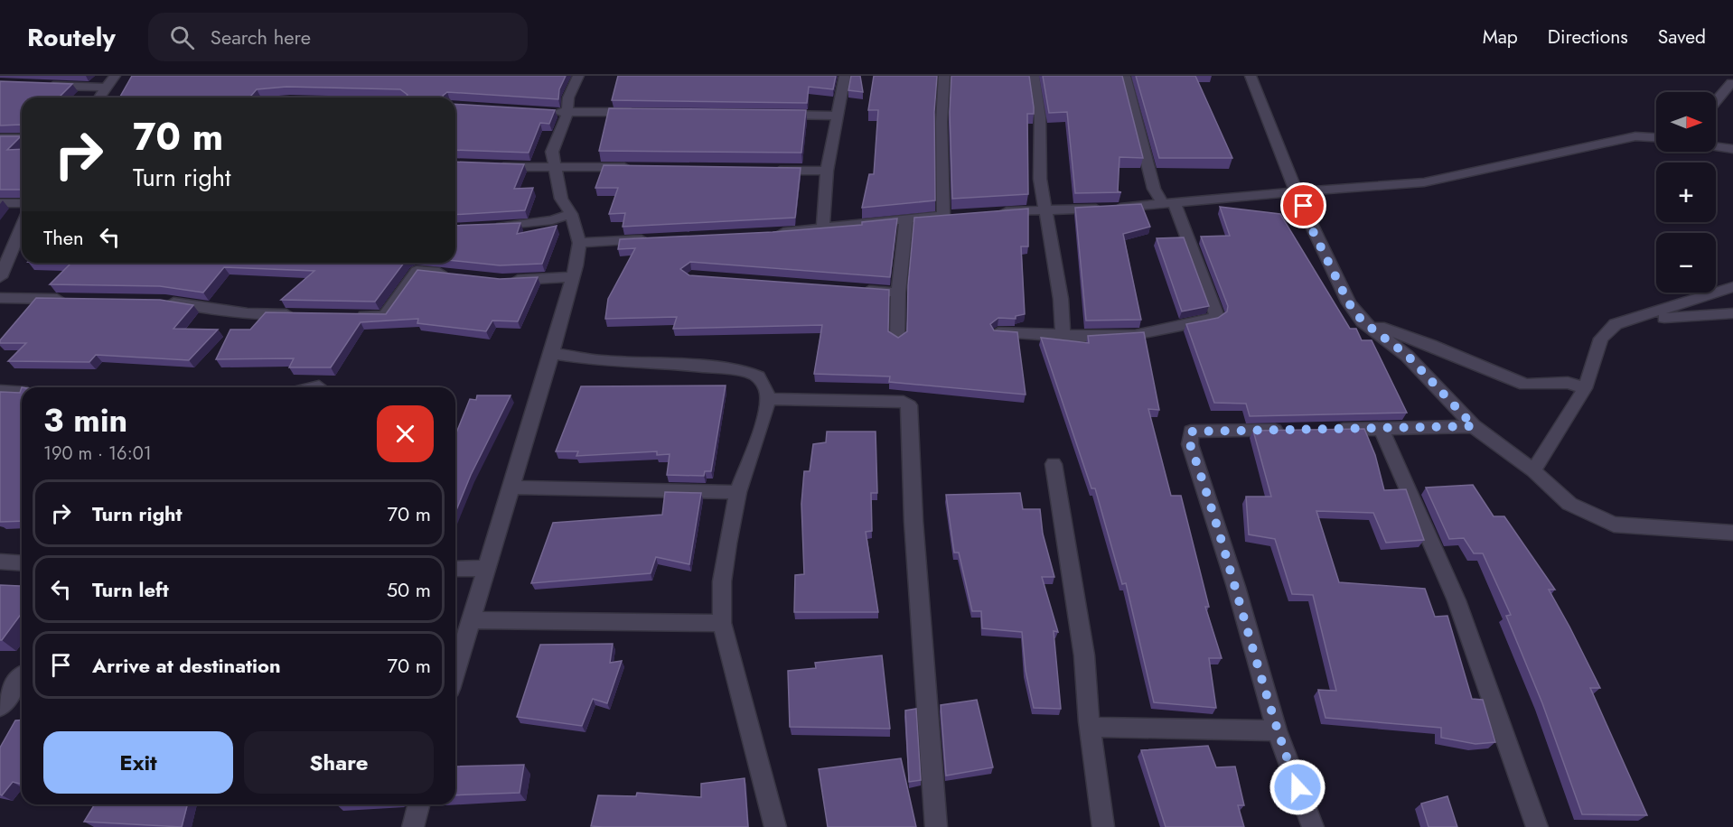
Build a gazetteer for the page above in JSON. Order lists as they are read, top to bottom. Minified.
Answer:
{"north":"right","page":{"header":"Routely","search":"Search here","nav":["Map","Directions","Saved"],"map_buttons":["+","−"],"turn":["70 m","Turn right"],"then":"Then","heading":["3 min","190 m · 16:01"],"list":[{"name":"Turn right","value":"70 m"},{"name":"Turn left","value":"50 m"},{"name":"Arrive at destination","value":"70 m"}],"buttons":["Exit","Share"]}}
